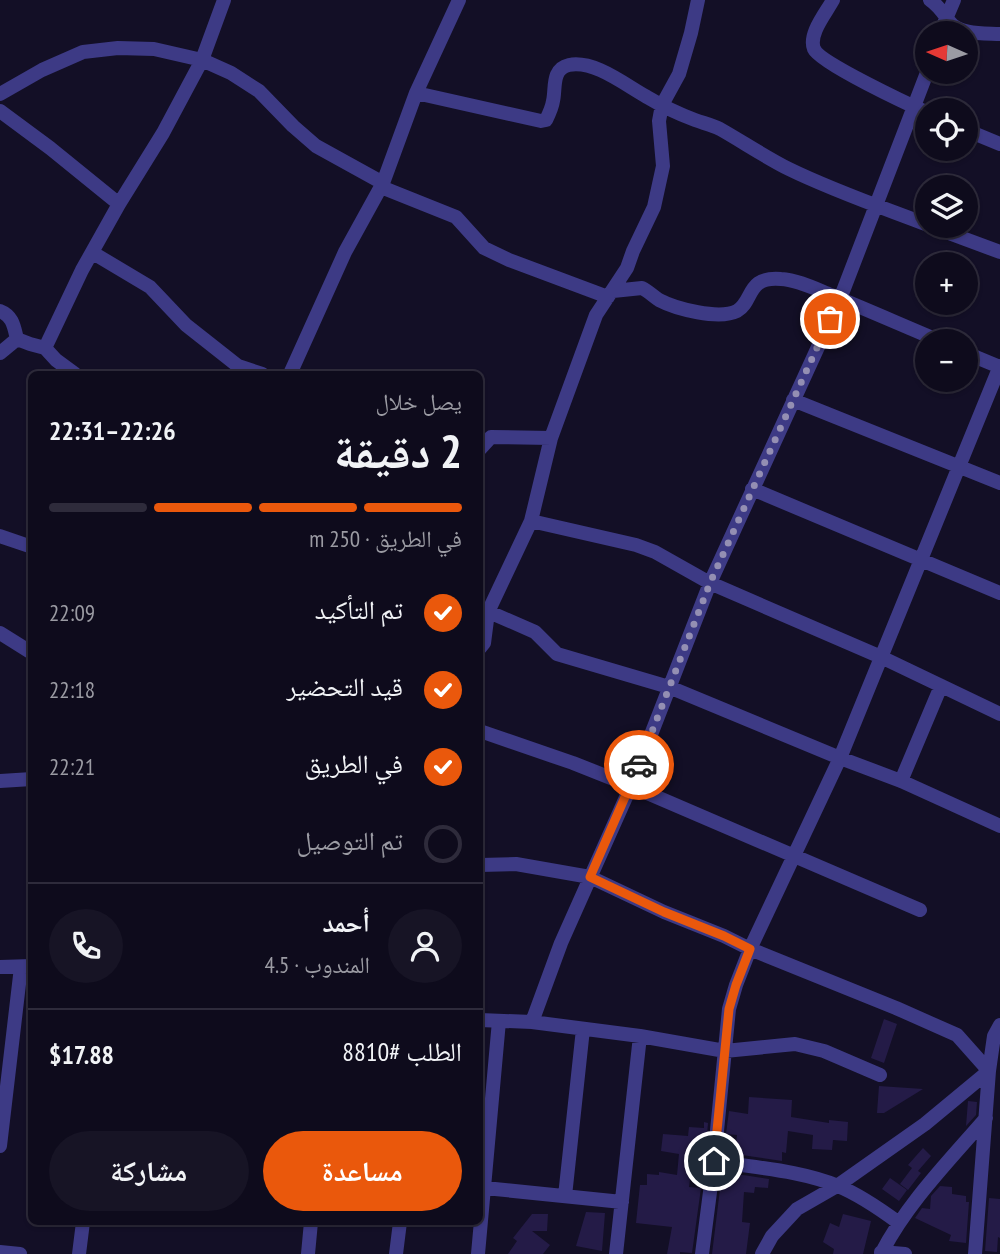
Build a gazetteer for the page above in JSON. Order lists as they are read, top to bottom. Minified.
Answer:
{"north":"left","page":{"map_buttons":["+","−"],"heading":["2 دقيقة","يصل خلال","22:26–22:31"],"panel":["أحمد","المندوب · 4.5","الطلب #8810","$17.88"],"bar":"في الطريق · 250 m","list":[["تم التأكيد","22:09"],["قيد التحضير","22:18"],["في الطريق","22:21"],"تم التوصيل"],"buttons":["مساعدة","مشاركة"]}}
